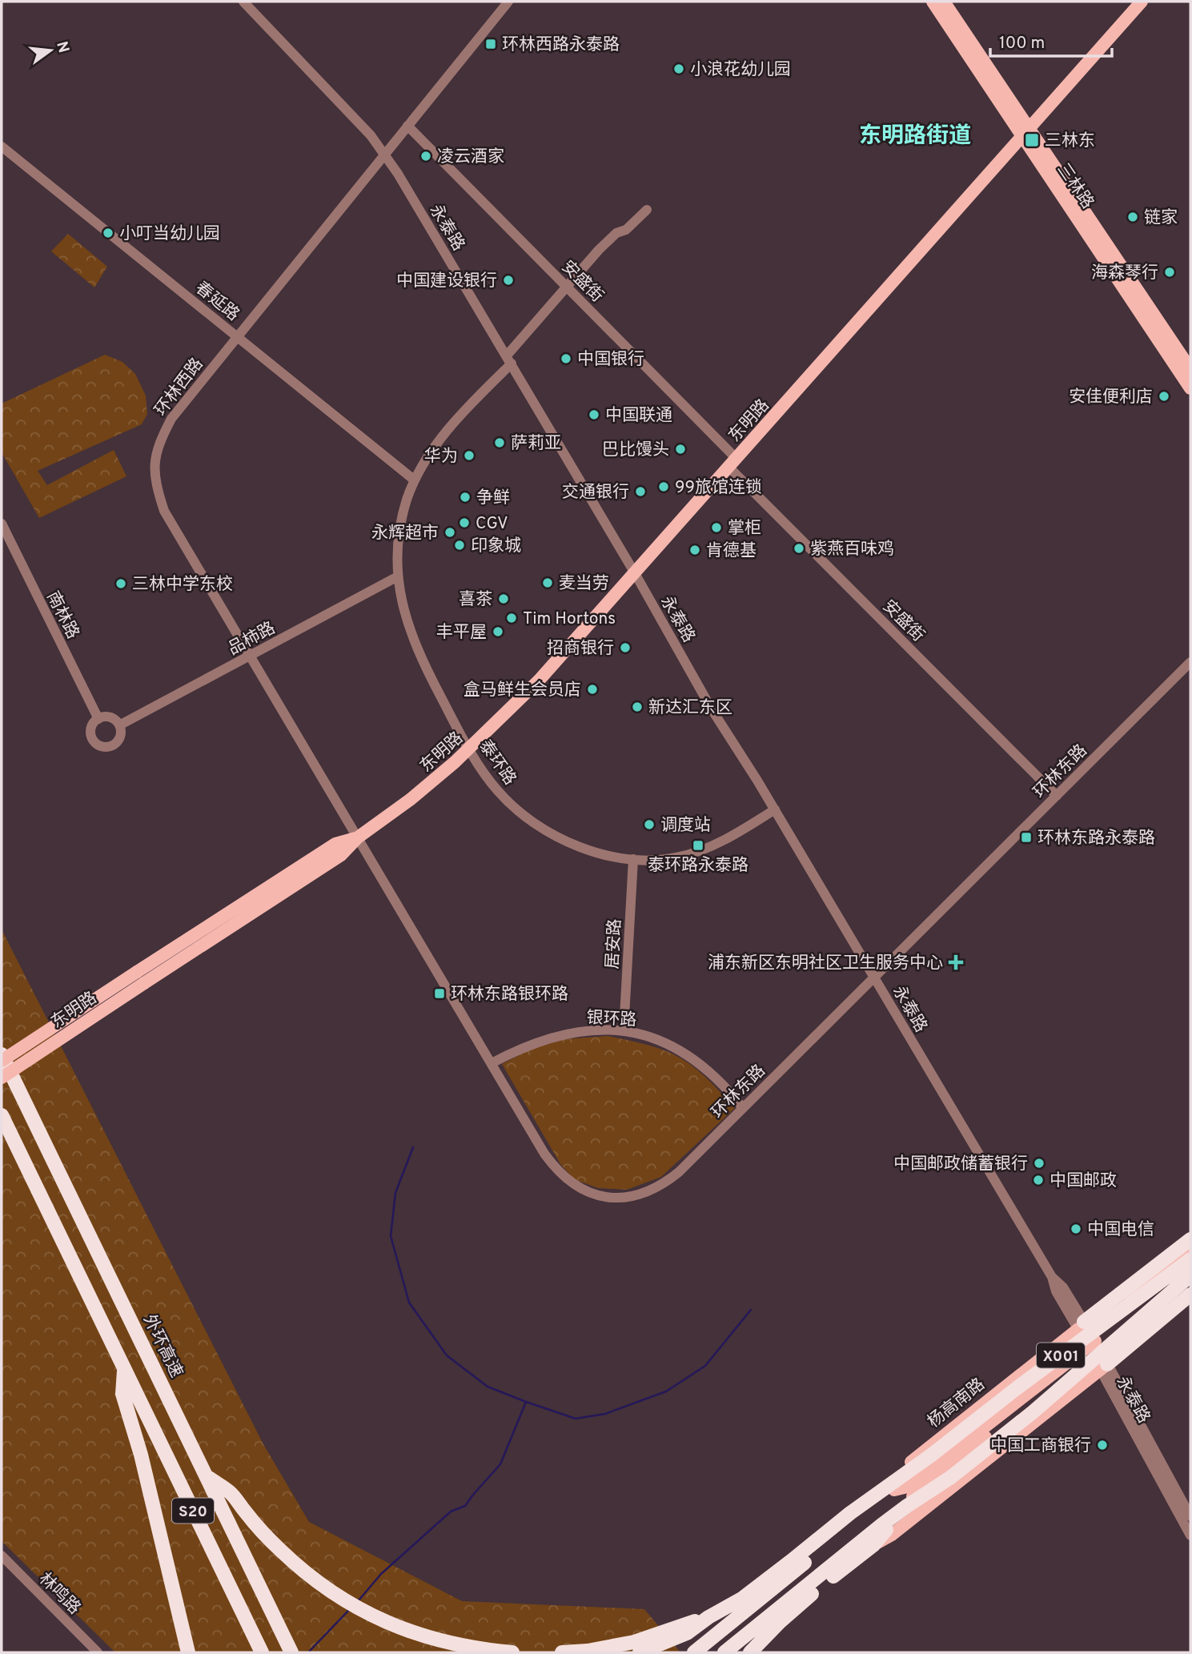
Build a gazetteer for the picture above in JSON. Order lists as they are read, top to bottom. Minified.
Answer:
{"streets":{"highway":["外环高速","X001","杨高南路","S20"],"main road":["三林路","东明路"],"street":["永泰路","安盛街","春延路","环林西路","南林路","品柿路","泰环路","环林东路","居安路","银环路","林鸣路"]},"crossings":[["三林路","东明路"],["永泰路","环林西路"],["永泰路","东明路"],["永泰路","泰环路"],["永泰路","环林东路"],["永泰路","X001"],["永泰路","杨高南路"],["安盛街","环林西路"],["安盛街","东明路"],["安盛街","泰环路"],["安盛街","环林东路"],["春延路","环林西路"],["春延路","泰环路"],["环林西路","东明路"],["环林西路","品柿路"],["环林西路","环林东路"],["东明路","泰环路"],["东明路","环林东路"],["南林路","品柿路"],["品柿路","泰环路"],["泰环路","居安路"],["环林东路","银环路"],["居安路","银环路"],["X001","杨高南路"]],"districts":["东明路街道"],"places":{"transit":["环林西路永泰路","三林东","环林东路永泰路","泰环路永泰路","环林东路银环路"],"other":["小浪花幼儿园","凌云酒家","链家","小叮当幼儿园","海森琴行","中国建设银行","中国银行","安佳便利店","中国联通","萨莉亚","巴比馒头","华为","99旅馆连锁","交通银行","争鲜","CGV","掌柜","永辉超市","印象城","紫燕百味鸡","肯德基","麦当劳","三林中学东校","喜茶","Tim Hortons","丰平屋","招商银行","盒马鲜生会员店","新达汇东区","调度站","中国邮政储蓄银行","中国邮政","中国电信","中国工商银行"],"health":["浦东新区东明社区卫生服务中心"]},"scale_bar":"100 m","north":"right"}
